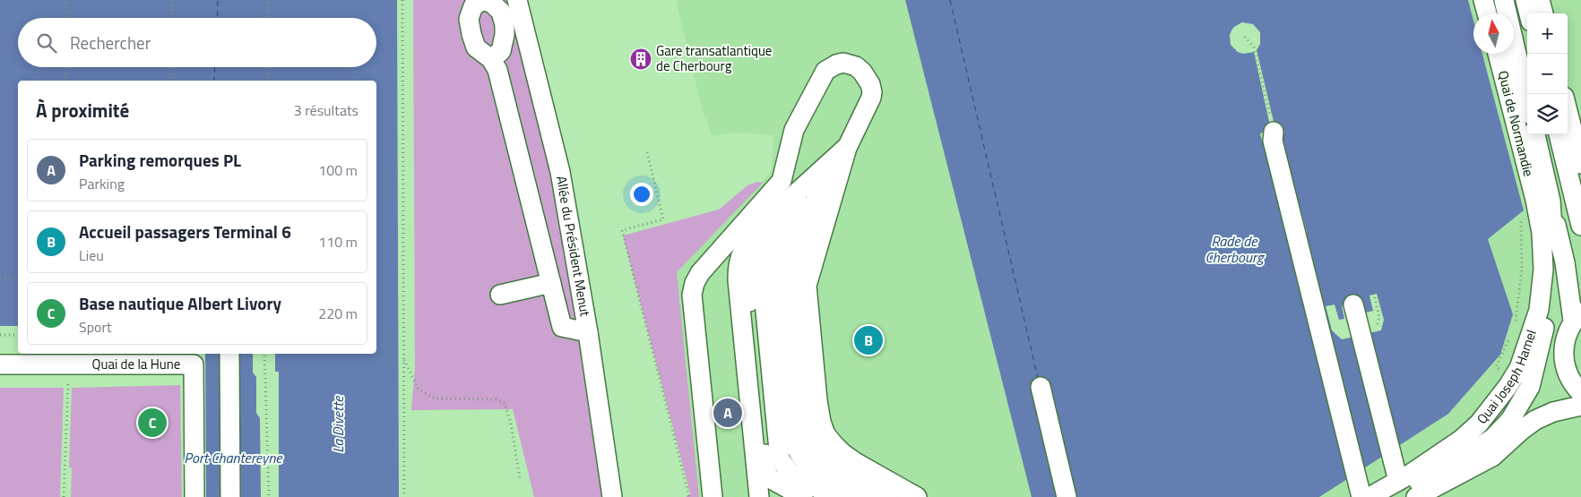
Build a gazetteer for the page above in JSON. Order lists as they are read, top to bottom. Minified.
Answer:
{"streets":{"street":["Quai de Normandie","Allée du Président Menut","Quai de la Hune","Quai Joseph Hamel"]},"crossings":[["Quai de Normandie","Quai Joseph Hamel"]],"water":["Rade de Cherbourg","La Divette","Port Chantereyne"],"places":{"building":["Gare transatlantique de Cherbourg"]},"north":"top","page":{"map_buttons":["+","−"],"search":"Rechercher","heading":["À proximité","3 résultats"],"list":[{"mark":"A","name":"Parking remorques PL","note":"Parking","value":"100 m"},{"mark":"B","name":"Accueil passagers Terminal 6","note":"Lieu","value":"110 m"},{"mark":"C","name":"Base nautique Albert Livory","note":"Sport","value":"220 m"}],"pins":["B","A","C"]}}
